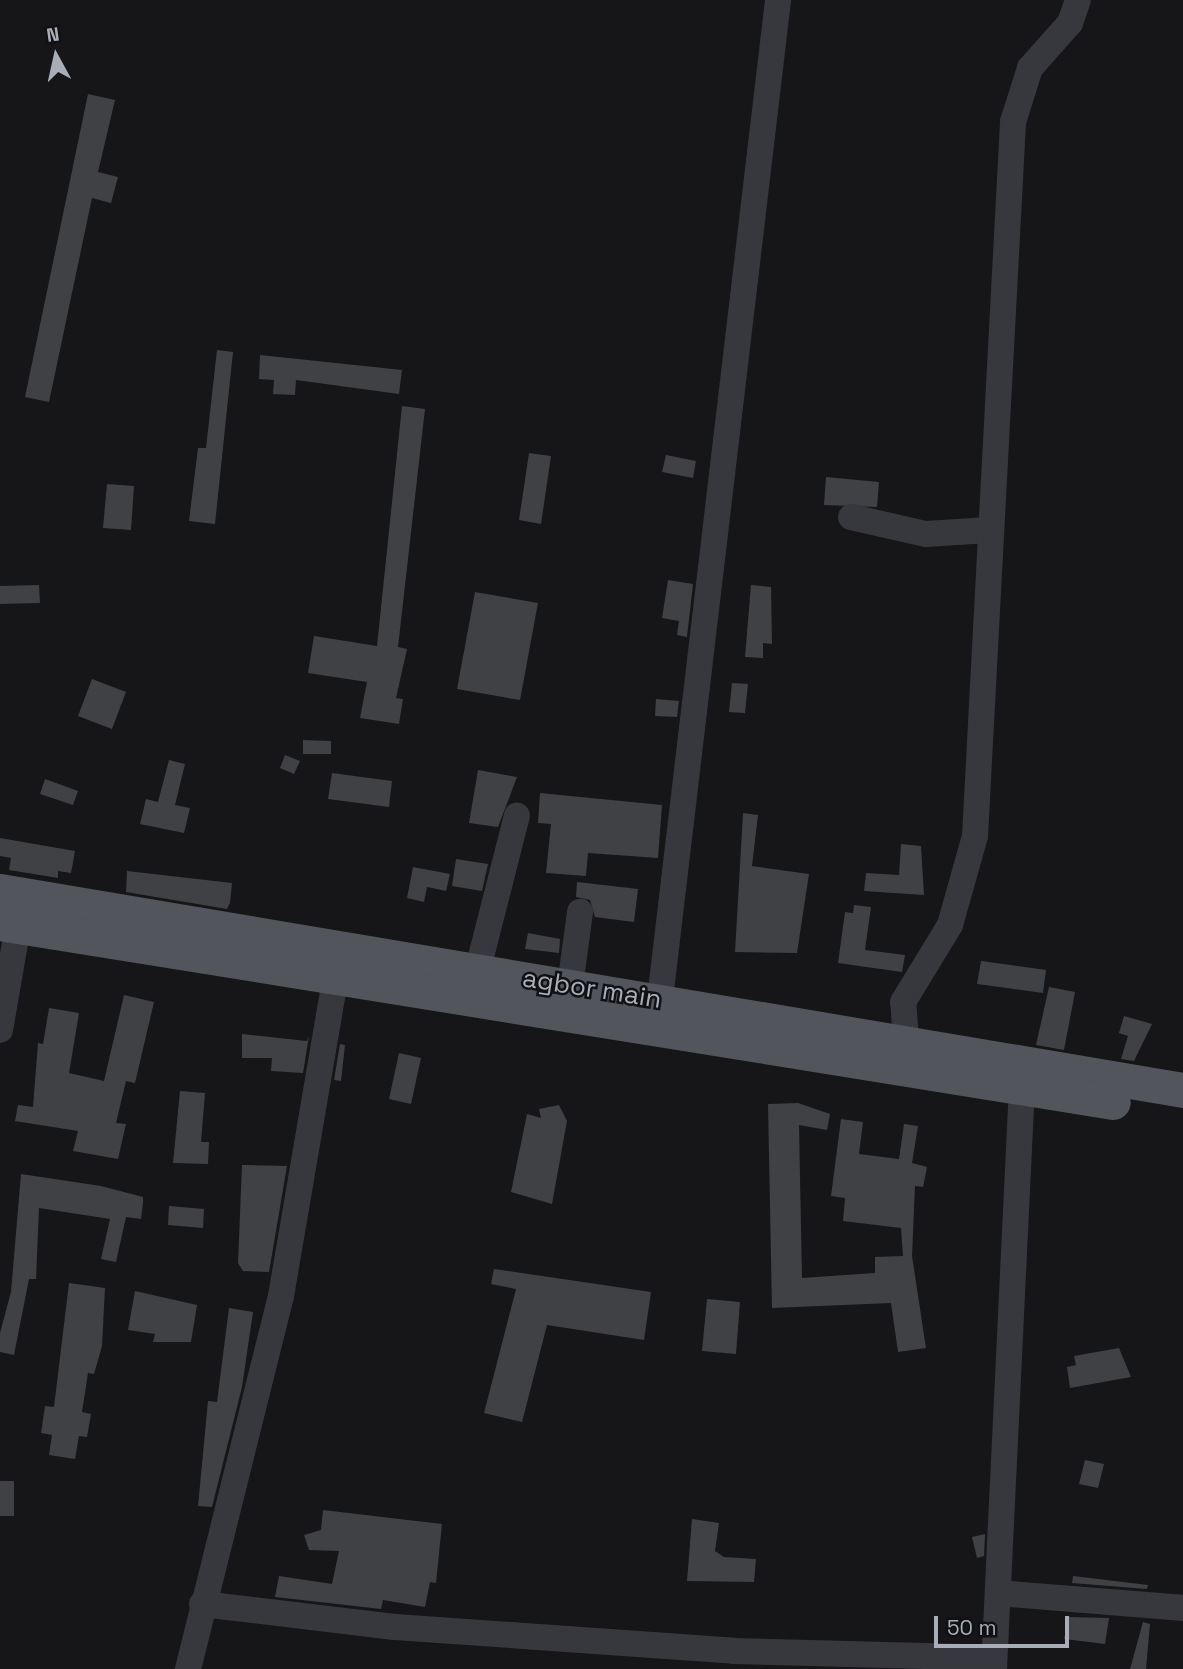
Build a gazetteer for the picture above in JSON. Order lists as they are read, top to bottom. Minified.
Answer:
{"streets":{"main road":["agbor main"]},"scale_bar":"50 m","north":"top"}
